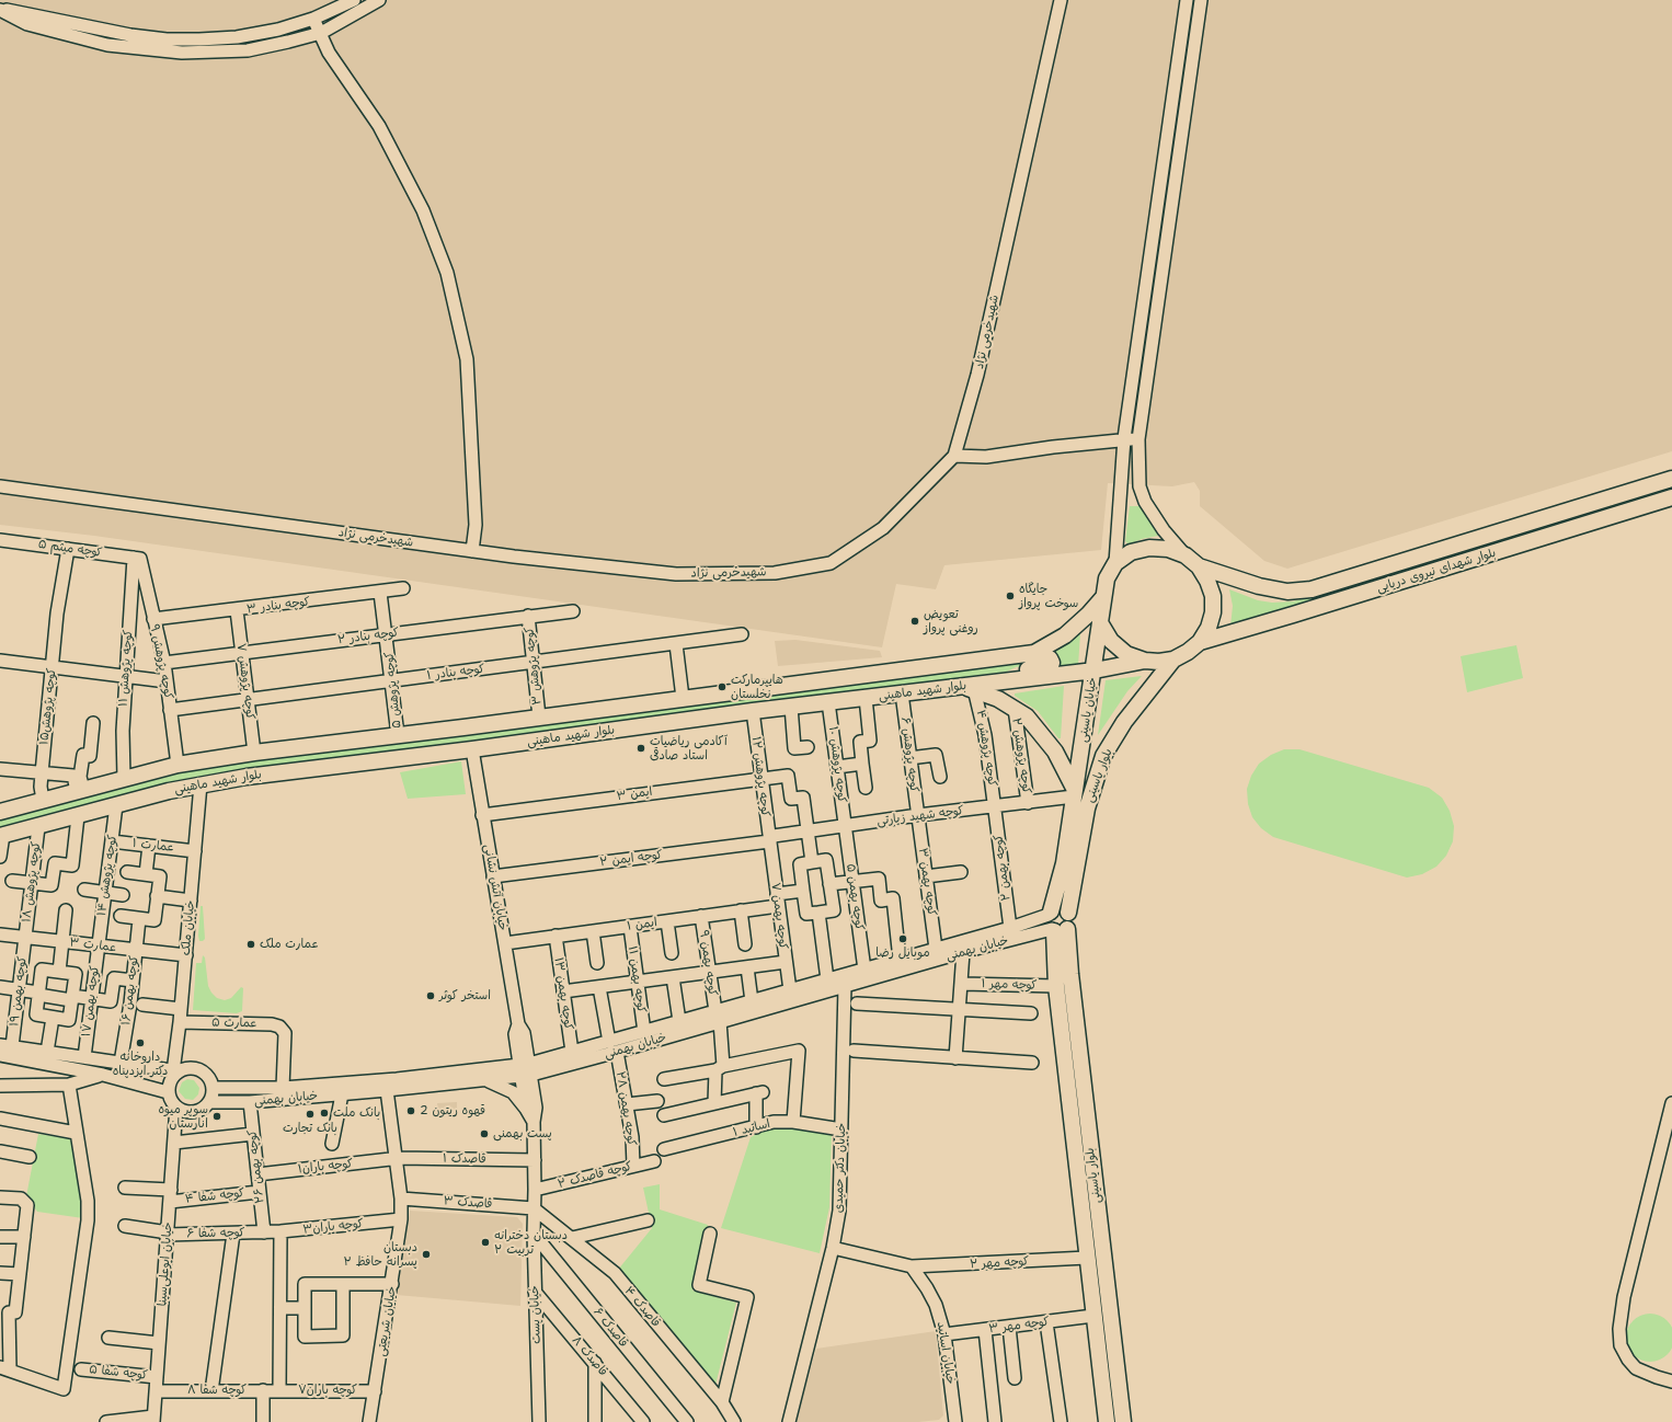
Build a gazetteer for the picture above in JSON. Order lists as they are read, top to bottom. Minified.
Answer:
{"streets":{"main road":["بلوار شهدای نیروی دریایی","بلوار شهید ماهینی","خیابان یاسینی","بلوار یاسینی"],"street":["شهیدخرمی نژاد","کوچه میثم ۵","کوچه بنادر ۳","کوچه بنادر ۲","کوچه پژوهش ۹","کوچه پژوهش ۳","کوچه پژوهش ۱۱","کوچه بنادر ۱","کوچه پژوهش ۷","کوچه پژوهش ۵","کوچه پژوهش۱۵","کوچه پژوهش ۴","کوچه پژوهش ۶","کوچه پژوهش ۲","کوچه پژوهش ۱۰","کوچه پژوهش ۱۲","ایمن ۳","کوچه شهید زیارتی","عمارت ۱","کوچه ایمن ۲","کوچه بهمن ۲","کوچه پژوهش ۱۴","کوچه پژوهش ۱۸","کوچه بهمن ۳","خیابان آتش نشانی","کوچه بهمن ۵","کوچه بهمن ۷","ایمن ۱","خیابان ملک","عمارت ۳","خیابان بهمنی","کوچه بهمن ۹","کوچه بهمن ۱۱","کوچه مهر ۱","کوچه بهمن ۱۶","کوچه بهمن ۱۹","کوچه بهمن ۱۳","کوچه بهمن ۱۷","عمارت ۵","کوچه بهمن ۲۸","اساتید ۱","قاصدک ۱","کوچه بهمن ۲۶","کوچه باران۱","خیابان دکتر حمیدی","کوچه قاصدک ۲","کوچه شفا ۴","قاصدک ۳","کوچه باران۳","کوچه شفا ۶","کوچه مهر ۲","خیابان ابوعلی‌سینا","قاصدک ۴","خیابان پست","خیابان شریعتی","کوچه مهر ۳","قاصدک ۶","خیابان اساتید","قاصدک ۸","کوچه شفا ۵","کوچه شفا ۸","کوچه باران۷"]},"crossings":[["کوچه میثم ۵","کوچه پژوهش ۹"],["کوچه میثم ۵","کوچه پژوهش ۱۱"],["کوچه میثم ۵","کوچه پژوهش۱۵"],["بلوار شهدای نیروی دریایی","بلوار شهید ماهینی"],["بلوار شهدای نیروی دریایی","خیابان یاسینی"],["بلوار شهدای نیروی دریایی","بلوار یاسینی"],["کوچه بنادر ۳","کوچه پژوهش ۹"],["کوچه بنادر ۳","کوچه پژوهش ۷"],["کوچه بنادر ۳","کوچه پژوهش ۵"],["کوچه بنادر ۲","کوچه پژوهش ۹"],["کوچه بنادر ۲","کوچه پژوهش ۳"],["کوچه بنادر ۲","کوچه پژوهش ۷"],["کوچه بنادر ۲","کوچه پژوهش ۵"],["کوچه پژوهش ۹","کوچه پژوهش ۱۱"],["کوچه پژوهش ۹","کوچه بنادر ۱"],["کوچه پژوهش ۹","بلوار شهید ماهینی"],["کوچه پژوهش ۳","کوچه بنادر ۱"],["کوچه پژوهش ۳","بلوار شهید ماهینی"],["کوچه پژوهش ۱۱","بلوار شهید ماهینی"],["کوچه بنادر ۱","کوچه پژوهش ۷"],["کوچه بنادر ۱","کوچه پژوهش ۵"],["کوچه پژوهش ۷","بلوار شهید ماهینی"],["کوچه پژوهش ۵","بلوار شهید ماهینی"],["بلوار شهید ماهینی","کوچه پژوهش۱۵"],["بلوار شهید ماهینی","خیابان یاسینی"],["بلوار شهید ماهینی","کوچه پژوهش ۴"],["بلوار شهید ماهینی","کوچه پژوهش ۶"],["بلوار شهید ماهینی","کوچه پژوهش ۱۰"],["بلوار شهید ماهینی","بلوار یاسینی"],["بلوار شهید ماهینی","کوچه پژوهش ۱۲"],["بلوار شهید ماهینی","کوچه پژوهش ۱۴"],["بلوار شهید ماهینی","کوچه پژوهش ۱۸"],["بلوار شهید ماهینی","خیابان آتش نشانی"],["بلوار شهید ماهینی","خیابان ملک"],["خیابان یاسینی","بلوار یاسینی"],["خیابان یاسینی","کوچه شهید زیارتی"],["کوچه پژوهش ۴","کوچه شهید زیارتی"],["کوچه پژوهش ۴","کوچه بهمن ۲"],["کوچه پژوهش ۶","کوچه شهید زیارتی"],["کوچه پژوهش ۶","کوچه بهمن ۳"],["کوچه پژوهش ۲","کوچه شهید زیارتی"],["کوچه پژوهش ۱۰","کوچه شهید زیارتی"],["کوچه پژوهش ۱۰","کوچه بهمن ۵"],["بلوار یاسینی","کوچه شهید زیارتی"],["بلوار یاسینی","خیابان بهمنی"],["بلوار یاسینی","کوچه مهر ۱"],["بلوار یاسینی","کوچه مهر ۲"],["بلوار یاسینی","کوچه مهر ۳"],["کوچه پژوهش ۱۲","ایمن ۳"],["کوچه پژوهش ۱۲","کوچه شهید زیارتی"],["کوچه پژوهش ۱۲","کوچه ایمن ۲"],["کوچه پژوهش ۱۲","کوچه بهمن ۷"],["ایمن ۳","کوچه شهید زیارتی"],["ایمن ۳","خیابان آتش نشانی"],["کوچه شهید زیارتی","کوچه ایمن ۲"],["کوچه شهید زیارتی","کوچه بهمن ۲"],["کوچه شهید زیارتی","کوچه بهمن ۳"],["کوچه شهید زیارتی","کوچه بهمن ۵"],["کوچه شهید زیارتی","کوچه بهمن ۷"],["عمارت ۱","کوچه پژوهش ۱۴"],["عمارت ۱","خیابان ملک"],["کوچه ایمن ۲","خیابان آتش نشانی"],["کوچه ایمن ۲","کوچه بهمن ۷"],["کوچه بهمن ۲","خیابان بهمنی"],["کوچه پژوهش ۱۴","عمارت ۳"],["کوچه پژوهش ۱۴","کوچه بهمن ۱۷"],["کوچه پژوهش ۱۸","عمارت ۳"],["کوچه پژوهش ۱۸","کوچه بهمن ۱۹"],["کوچه بهمن ۳","خیابان بهمنی"],["خیابان آتش نشانی","ایمن ۱"],["خیابان آتش نشانی","خیابان بهمنی"],["کوچه بهمن ۵","خیابان بهمنی"],["کوچه بهمن ۷","ایمن ۱"],["کوچه بهمن ۷","خیابان بهمنی"],["ایمن ۱","کوچه بهمن ۹"],["ایمن ۱","کوچه بهمن ۱۱"],["ایمن ۱","کوچه بهمن ۱۳"],["خیابان ملک","عمارت ۳"],["خیابان ملک","خیابان بهمنی"],["خیابان ملک","عمارت ۵"],["خیابان ملک","خیابان ابوعلی‌سینا"],["عمارت ۳","کوچه بهمن ۱۶"],["عمارت ۳","کوچه بهمن ۱۹"],["عمارت ۳","کوچه بهمن ۱۷"],["خیابان بهمنی","کوچه بهمن ۹"],["خیابان بهمنی","کوچه بهمن ۱۱"],["خیابان بهمنی","کوچه بهمن ۱۳"],["خیابان بهمنی","عمارت ۵"],["خیابان بهمنی","کوچه بهمن ۲۸"],["خیابان بهمنی","کوچه بهمن ۲۶"],["خیابان بهمنی","خیابان دکتر حمیدی"],["خیابان بهمنی","خیابان ابوعلی‌سینا"],["خیابان بهمنی","خیابان شریعتی"],["کوچه بهمن ۲۸","کوچه قاصدک ۲"],["اساتید ۱","خیابان دکتر حمیدی"],["قاصدک ۱","کوچه باران۱"],["قاصدک ۱","خیابان شریعتی"],["کوچه بهمن ۲۶","کوچه باران۱"],["کوچه بهمن ۲۶","کوچه شفا ۴"],["کوچه بهمن ۲۶","کوچه باران۳"],["کوچه بهمن ۲۶","کوچه شفا ۶"],["کوچه باران۱","خیابان شریعتی"],["کوچه قاصدک ۲","خیابان پست"],["کوچه شفا ۴","خیابان ابوعلی‌سینا"],["قاصدک ۳","قاصدک ۴"],["قاصدک ۳","خیابان پست"],["قاصدک ۳","خیابان شریعتی"],["کوچه باران۳","کوچه شفا ۶"],["کوچه باران۳","خیابان شریعتی"],["کوچه شفا ۶","خیابان ابوعلی‌سینا"],["کوچه مهر ۲","خیابان اساتید"],["خیابان ابوعلی‌سینا","کوچه شفا ۵"],["خیابان ابوعلی‌سینا","کوچه شفا ۸"],["قاصدک ۴","خیابان پست"],["خیابان پست","قاصدک ۶"],["خیابان پست","قاصدک ۸"],["خیابان شریعتی","کوچه باران۷"],["کوچه مهر ۳","خیابان اساتید"],["کوچه شفا ۸","کوچه باران۷"]],"places":["جایگاه سوخت پرواز","تعویض روغنی پرواز","هایپرمارکت نخلستان","آکادمی ریاضیات استاد صادقی","موبایل رضا","عمارت ملک","استخر کوثر","داروخانه دکتر ایزدپناه","قهوه ریتون 2","بانک ملت","بانک تجارت","سوپر میوه انارستان","پست بهمنی","دبستان دخترانه تربیت ۲","دبستان پسرانه حافظ ۲"]}
